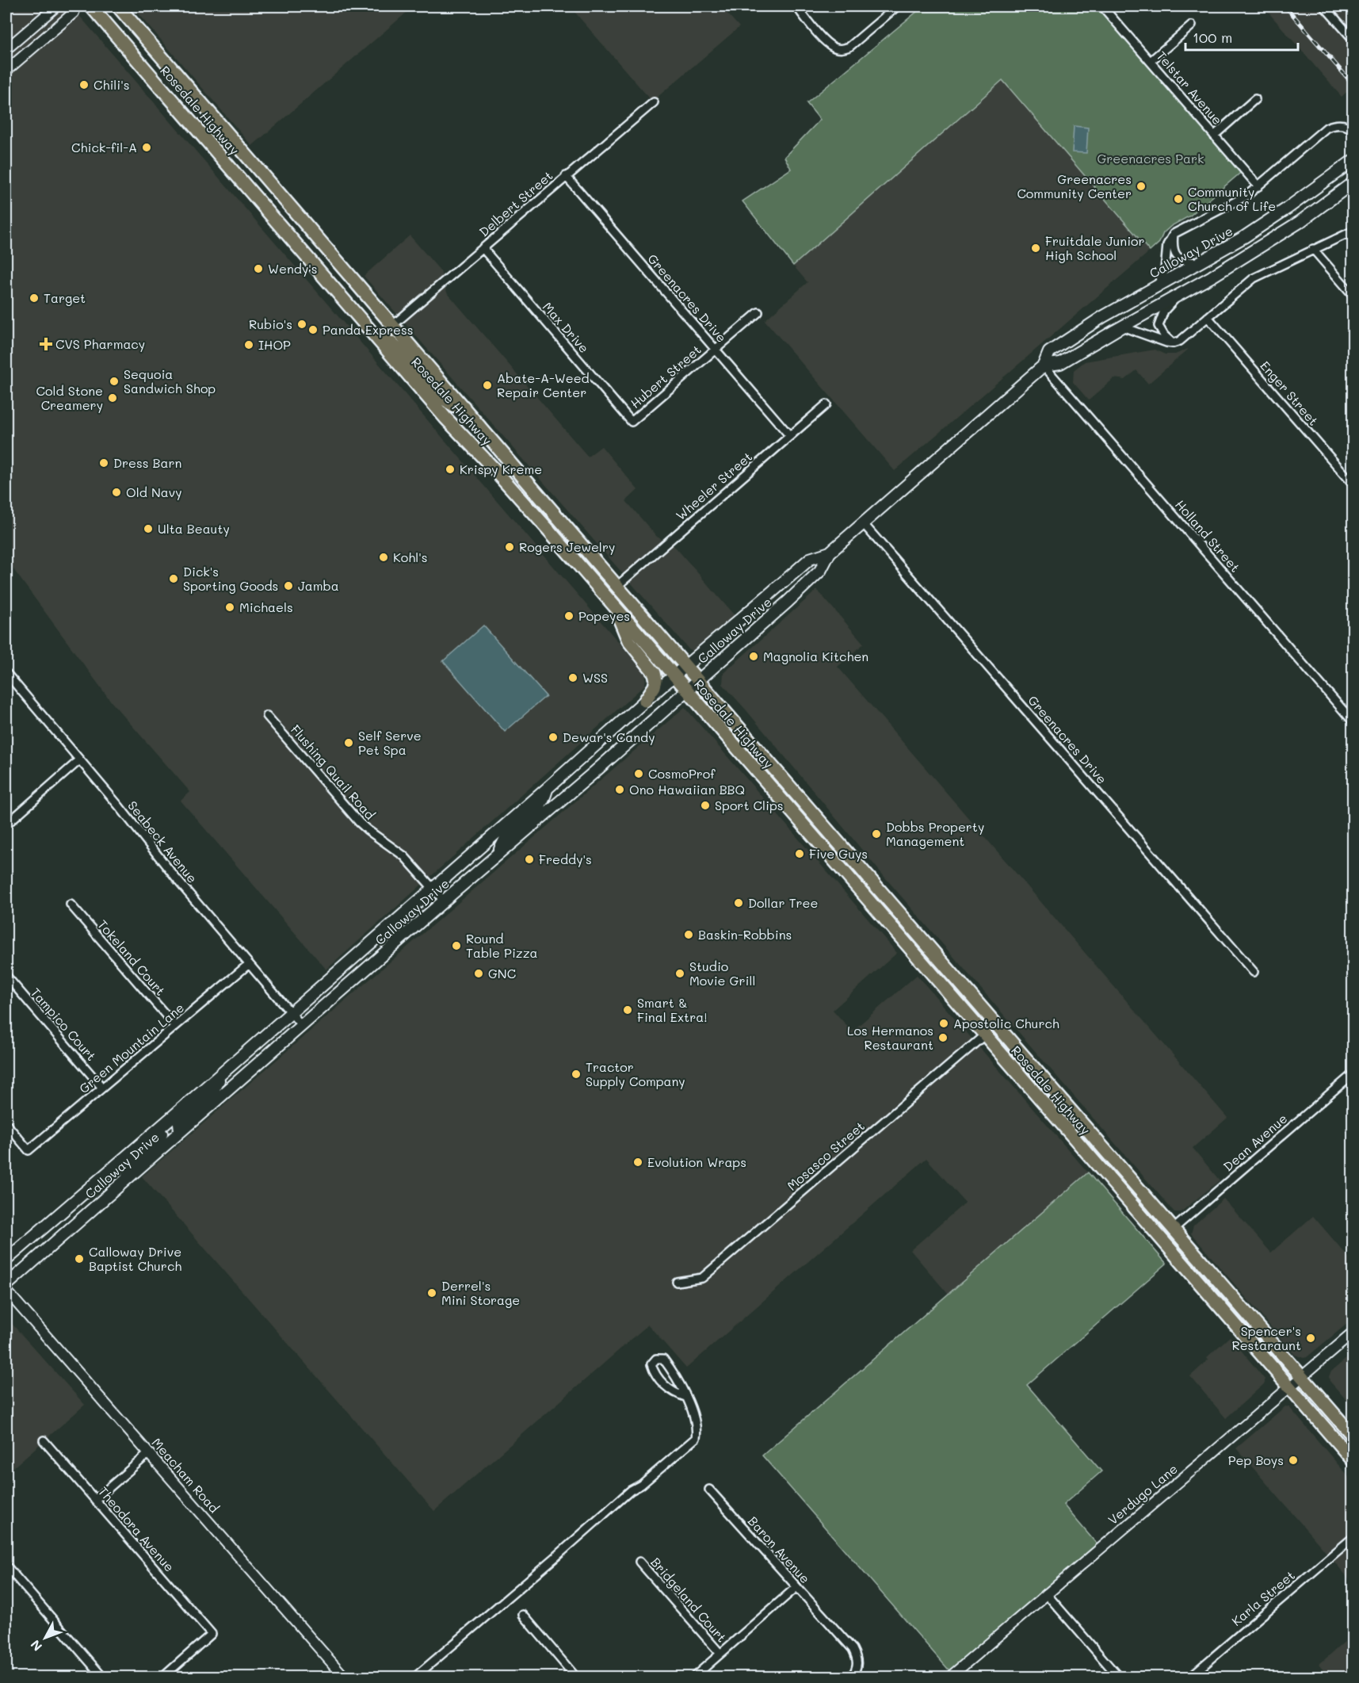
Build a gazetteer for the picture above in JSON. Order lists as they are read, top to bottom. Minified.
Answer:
{"streets":{"main road":["Rosedale Highway","Calloway Drive"],"street":["Telstar Avenue","Delbert Street","Greenacres Drive","Max Drive","Hubert Street","Enger Street","Wheeler Street","Holland Street","Flushing Quail Road","Seabeck Avenue","Tokeland Court","Tampico Court","Green Mountain Lane","Dean Avenue","Mosasco Street","Meacham Road","Verdugo Lane","Theodora Avenue","Baron Avenue","Karla Street","Bridgeland Court"]},"crossings":[["Rosedale Highway","Delbert Street"],["Rosedale Highway","Calloway Drive"],["Rosedale Highway","Wheeler Street"],["Rosedale Highway","Dean Avenue"],["Rosedale Highway","Mosasco Street"],["Rosedale Highway","Verdugo Lane"],["Delbert Street","Greenacres Drive"],["Delbert Street","Max Drive"],["Calloway Drive","Greenacres Drive"],["Calloway Drive","Holland Street"],["Calloway Drive","Flushing Quail Road"],["Calloway Drive","Seabeck Avenue"],["Greenacres Drive","Hubert Street"],["Greenacres Drive","Wheeler Street"],["Max Drive","Hubert Street"],["Seabeck Avenue","Green Mountain Lane"],["Tokeland Court","Green Mountain Lane"],["Tampico Court","Green Mountain Lane"]],"parks":["Greenacres Park"],"places":{"other":["Chili's","Chick-fil-A","Greenacres Community Center","Community Church of Life","Fruitdale Junior High School","Wendy's","Target","Rubio's","Panda Express","IHOP","Sequoia Sandwich Shop","Abate-A-Weed Repair Center","Cold Stone Creamery","Dress Barn","Krispy Kreme","Old Navy","Ulta Beauty","Rogers Jewelry","Kohl's","Dick's Sporting Goods","Jamba","Michaels","Popeyes","Magnolia Kitchen","WSS","Dewar's Candy","Self Serve Pet Spa","CosmoProf","Ono Hawaiian BBQ","Sport Clips","Dobbs Property Management","Five Guys","Freddy's","Dollar Tree","Baskin-Robbins","Round Table Pizza","GNC","Studio Movie Grill","Smart & Final Extra!","Apostolic Church","Los Hermanos Restaurant","Tractor Supply Company","Evolution Wraps","Calloway Drive Baptist Church","Derrel's Mini Storage","Spencer's Restaraunt","Pep Boys"],"health":["CVS Pharmacy"]},"scale_bar":"100 m","north":"bottom left"}
